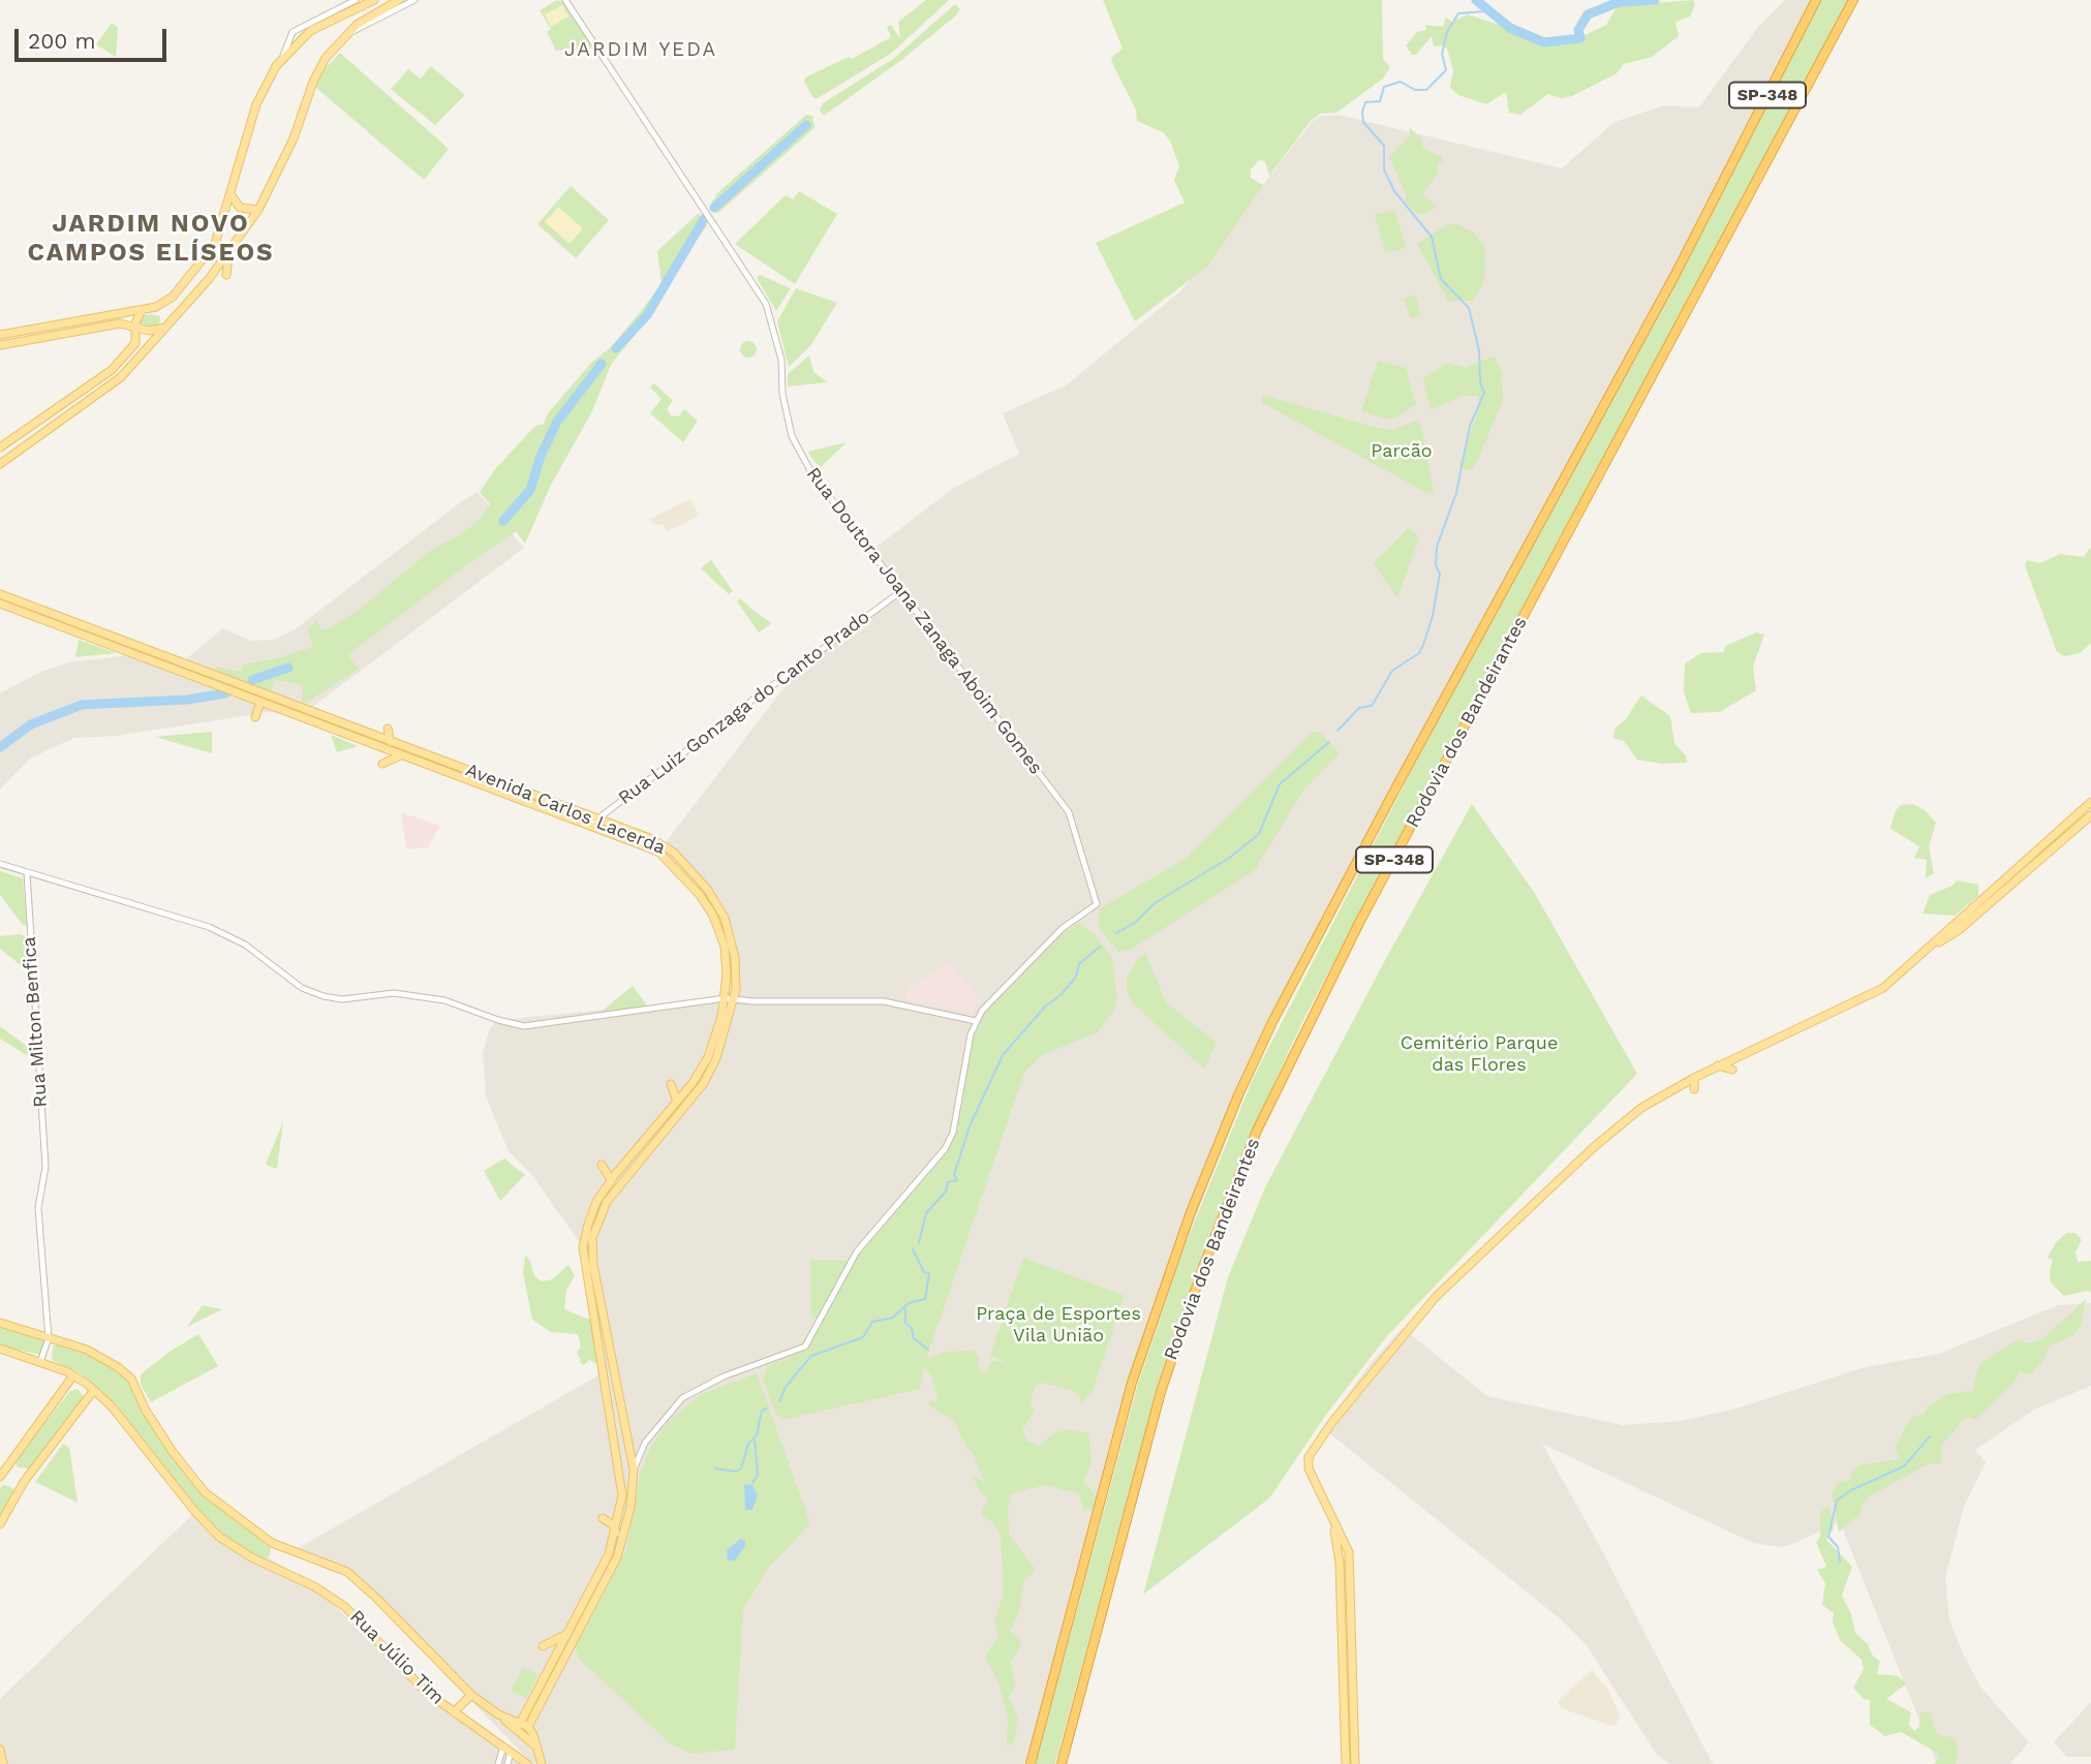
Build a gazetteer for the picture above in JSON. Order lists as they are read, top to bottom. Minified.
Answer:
{"streets":{"highway":["SP-348","Rodovia dos Bandeirantes"],"main road":["Avenida Carlos Lacerda","Rua Júlio Tim"],"street":["Rua Doutora Joana Zanaga Aboim Gomes","Rua Luiz Gonzaga do Canto Prado","Rua Milton Benfica"]},"crossings":[["Rua Doutora Joana Zanaga Aboim Gomes","Rua Luiz Gonzaga do Canto Prado"],["Rua Luiz Gonzaga do Canto Prado","Avenida Carlos Lacerda"],["Rua Milton Benfica","Rua Júlio Tim"]],"districts":["JARDIM YEDA","JARDIM NOVO CAMPOS ELÍSEOS"],"parks":["Parcão","Cemitério Parque das Flores","Praça de Esportes Vila União"],"scale_bar":"200 m"}
